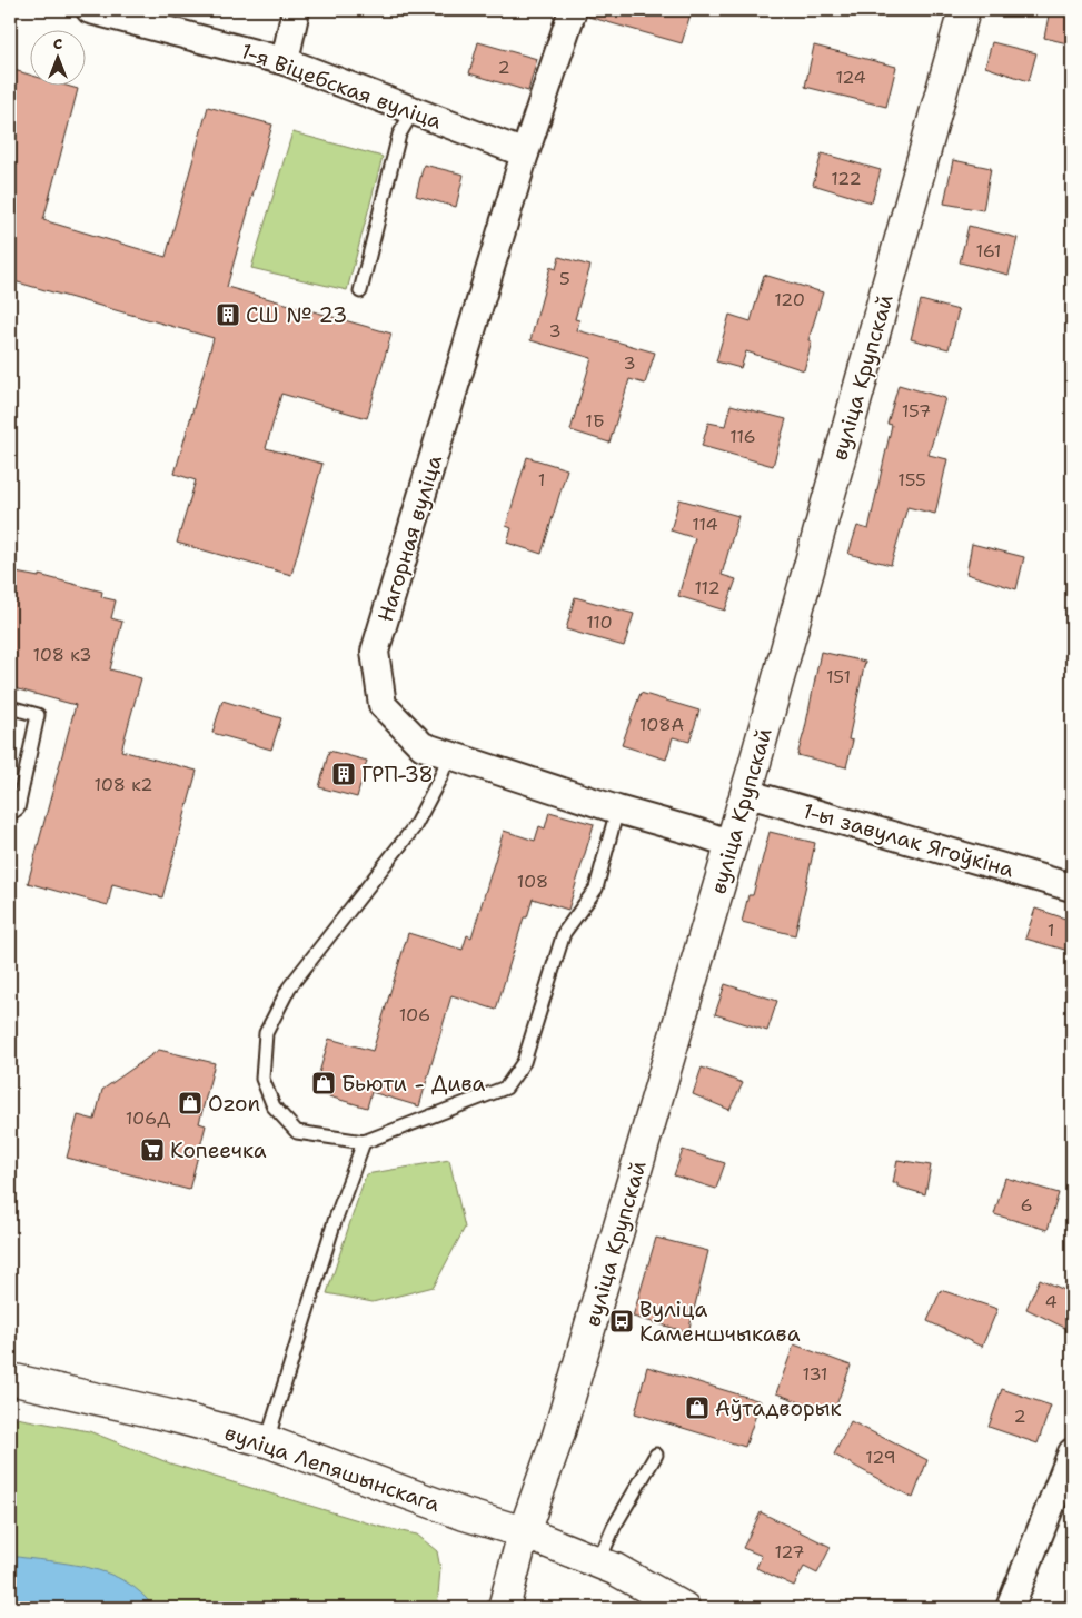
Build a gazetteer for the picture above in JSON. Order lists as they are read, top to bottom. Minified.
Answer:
{"streets":{"main road":["вуліца Крупскай","вуліца Лепяшынскага"],"street":["1-я Віцебская вуліца","Нагорная вуліца","1-ы завулак Ягоўкіна"]},"crossings":[["1-я Віцебская вуліца","Нагорная вуліца"],["вуліца Крупскай","Нагорная вуліца"],["вуліца Крупскай","1-ы завулак Ягоўкіна"],["вуліца Крупскай","вуліца Лепяшынскага"]],"places":{"building":["СШ № 23","ГРП-38"],"shop":["Бьюти - Дива","Ozon","Аўтадворык"],"supermarket":["Копеечка"],"bus stop":["Вуліца Каменшчыкава"]},"house_numbers":["2","124","122","161","5","120","3","3","157","1Б","116","1","155","114","112","110","108 к3","151","108А","108 к2","108","1","106","106Д","6","4","131","2","129","127"],"north":"top"}
